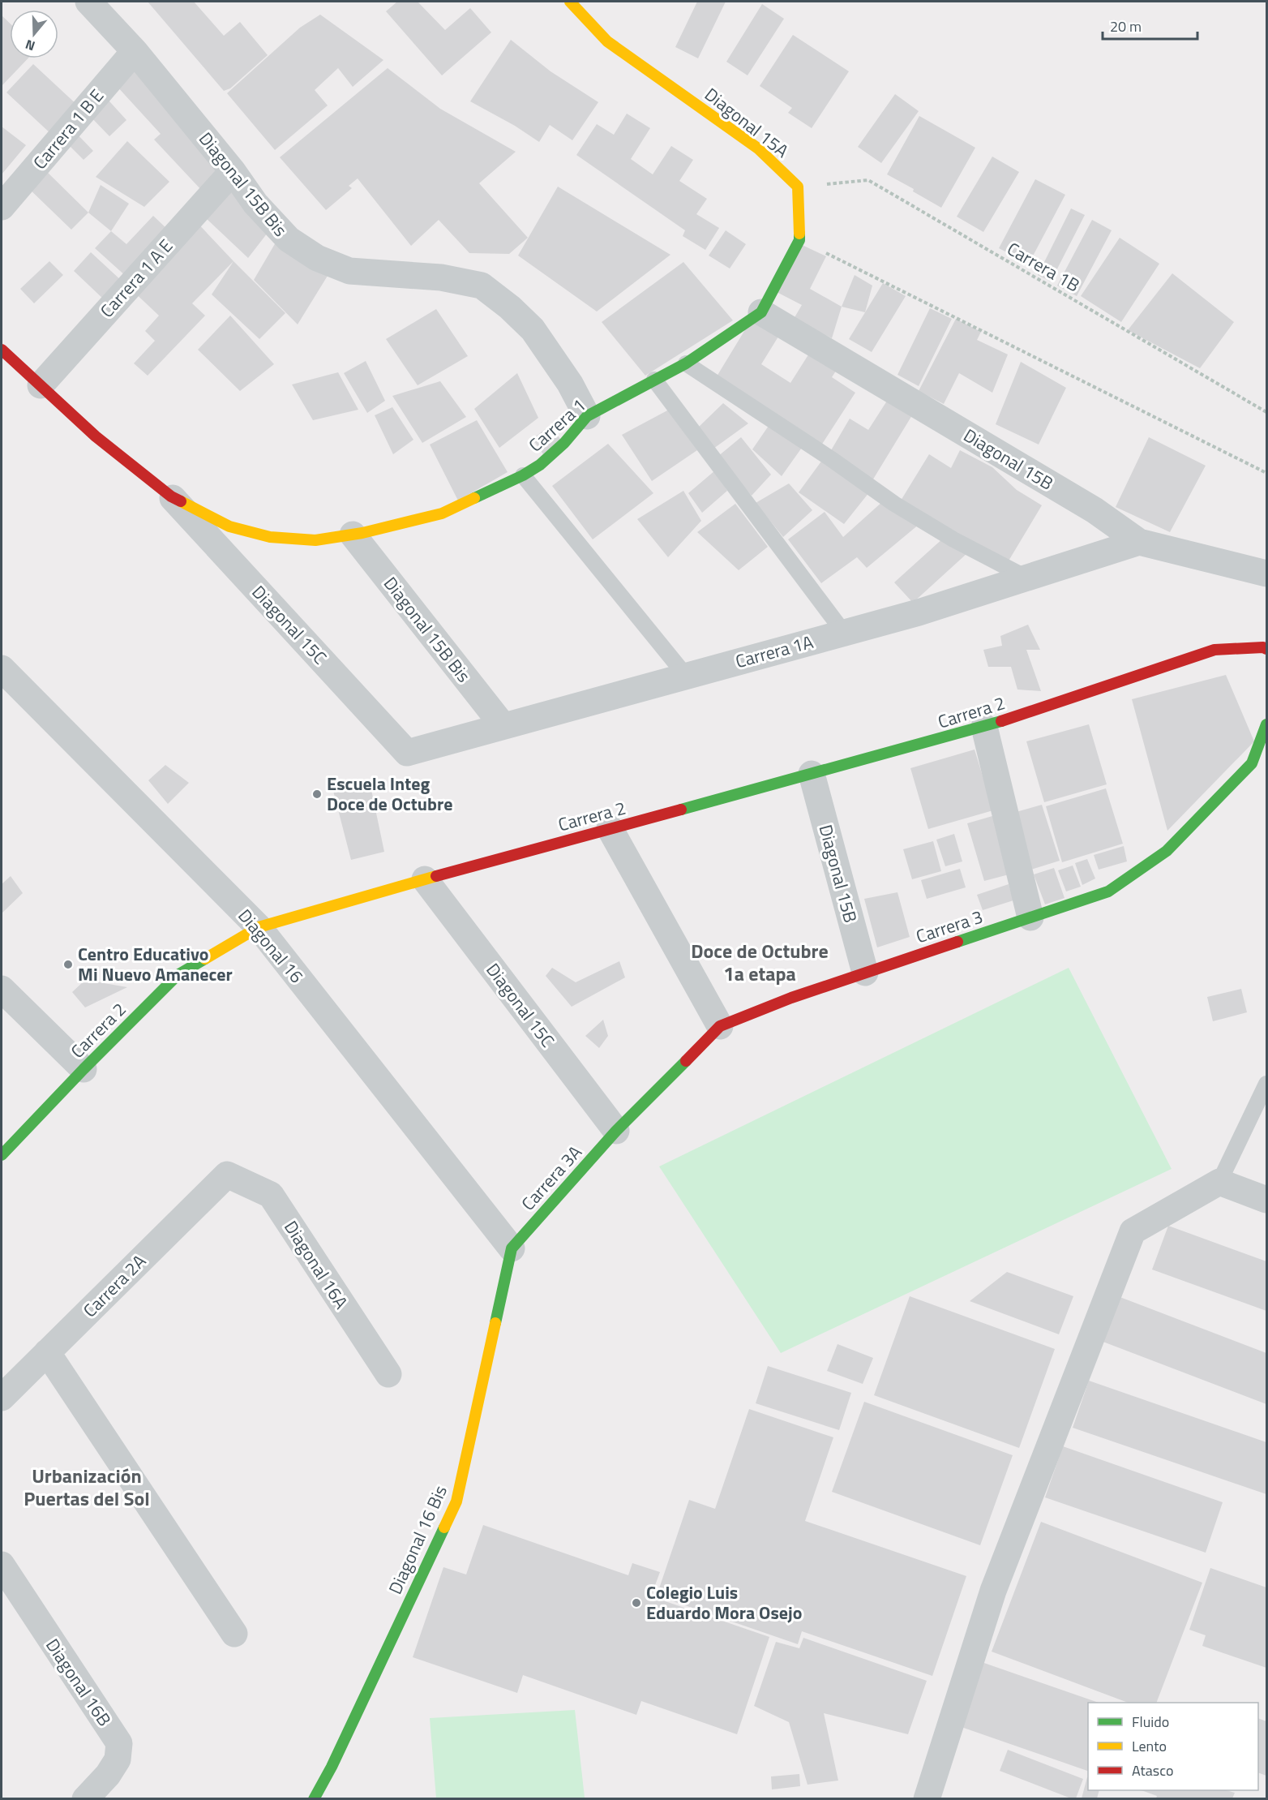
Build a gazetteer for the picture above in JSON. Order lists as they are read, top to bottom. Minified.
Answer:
{"streets":{"street":["Diagonal 15A","Carrera 1 B E","Diagonal 15B Bis","Carrera 1 A E","Carrera 1","Diagonal 15B","Diagonal 15C","Carrera 1A","Carrera 2","Carrera 3","Diagonal 16","Carrera 3A","Diagonal 16A","Carrera 2A","Diagonal 16 Bis","Diagonal 16B"],"path":["Carrera 1B"]},"crossings":[["Diagonal 15A","Carrera 1B"],["Carrera 1 B E","Diagonal 15B Bis"],["Diagonal 15B Bis","Carrera 1 A E"],["Diagonal 15B Bis","Carrera 1"],["Diagonal 15B Bis","Diagonal 15C"],["Diagonal 15B Bis","Carrera 1A"],["Carrera 1 A E","Diagonal 15C"],["Carrera 1","Diagonal 15B"],["Carrera 1","Diagonal 15C"],["Diagonal 15B","Carrera 1A"],["Diagonal 15B","Carrera 2"],["Diagonal 15B","Carrera 3"],["Diagonal 15C","Carrera 1A"],["Diagonal 15C","Carrera 2"],["Diagonal 15C","Carrera 3"],["Diagonal 15C","Carrera 3A"],["Carrera 2","Diagonal 16"],["Carrera 3","Carrera 3A"],["Diagonal 16","Carrera 3A"],["Diagonal 16","Diagonal 16 Bis"],["Carrera 3A","Diagonal 16 Bis"],["Diagonal 16A","Carrera 2A"]],"districts":["Doce de Octubre 1a etapa","Urbanización Puertas del Sol"],"places":["Escuela Integ Doce de Octubre","Centro Educativo Mi Nuevo Amanecer","Colegio Luis Eduardo Mora Osejo"],"legend":["Fluido","Lento","Atasco"],"scale_bar":"20 m","north":"bottom"}
